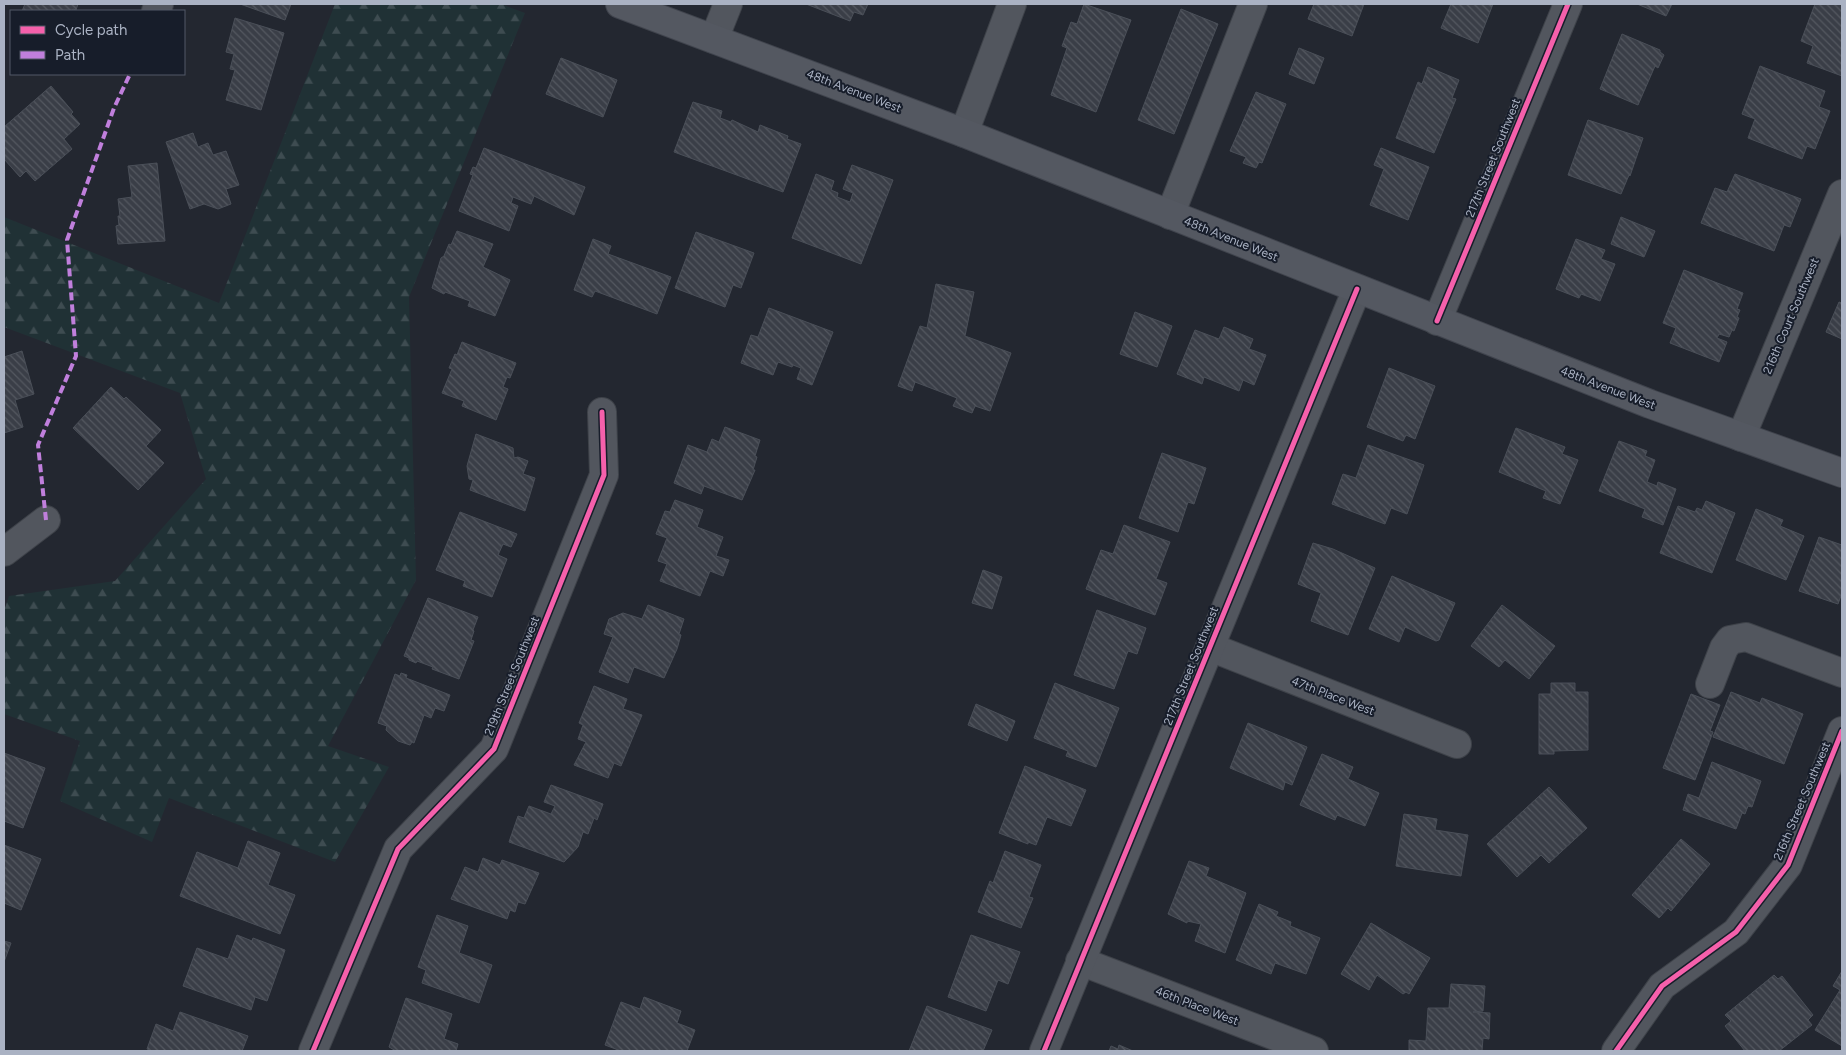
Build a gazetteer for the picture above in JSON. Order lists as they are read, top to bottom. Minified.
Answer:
{"streets":{"main road":["48th Avenue West"],"street":["217th Street Southwest","216th Court Southwest","219th Street Southwest","47th Place West","216th Street Southwest","46th Place West"]},"crossings":[["48th Avenue West","217th Street Southwest"],["48th Avenue West","216th Court Southwest"],["217th Street Southwest","47th Place West"],["217th Street Southwest","46th Place West"]],"legend":["Cycle path","Path"]}
